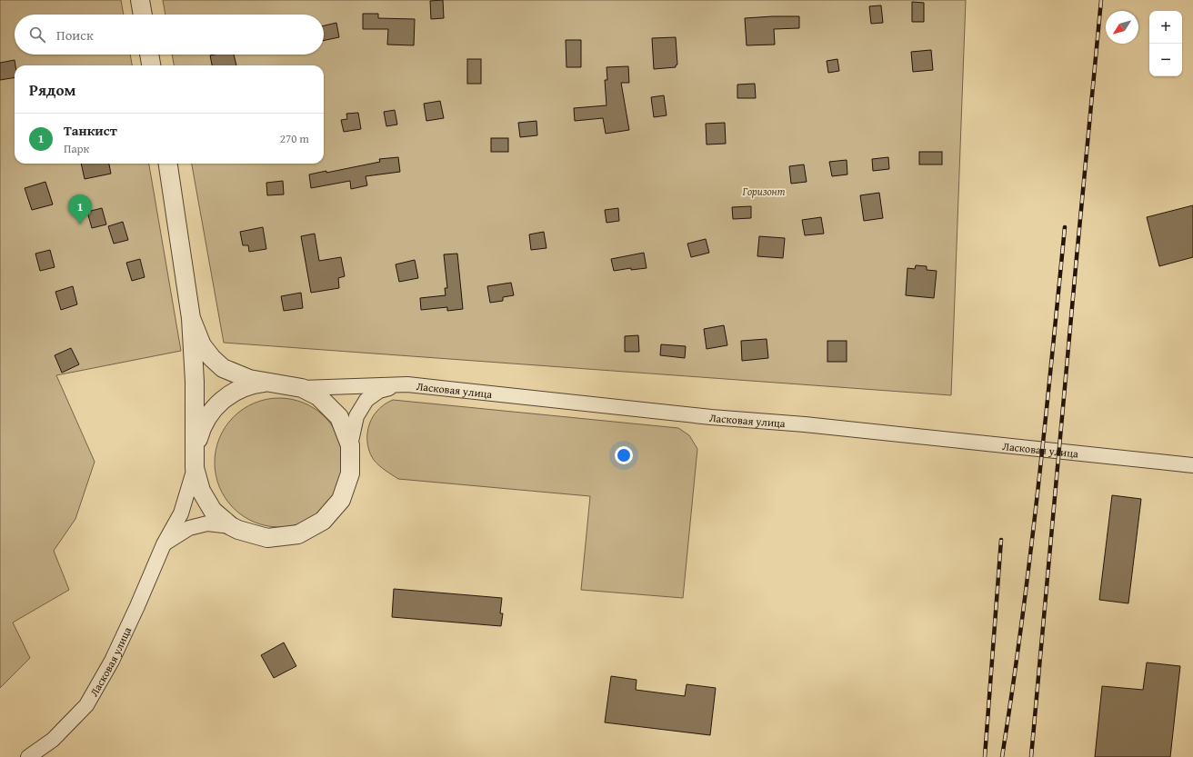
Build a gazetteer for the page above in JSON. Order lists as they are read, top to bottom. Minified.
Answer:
{"streets":{"street":["Ласковая улица"]},"parks":["Горизонт"],"north":"bottom left","page":{"map_buttons":["+","−"],"search":"Поиск","heading":"Рядом","list":[{"mark":"1","name":"Танкист","note":"Парк","value":"270 m"}],"pins":"1"}}
